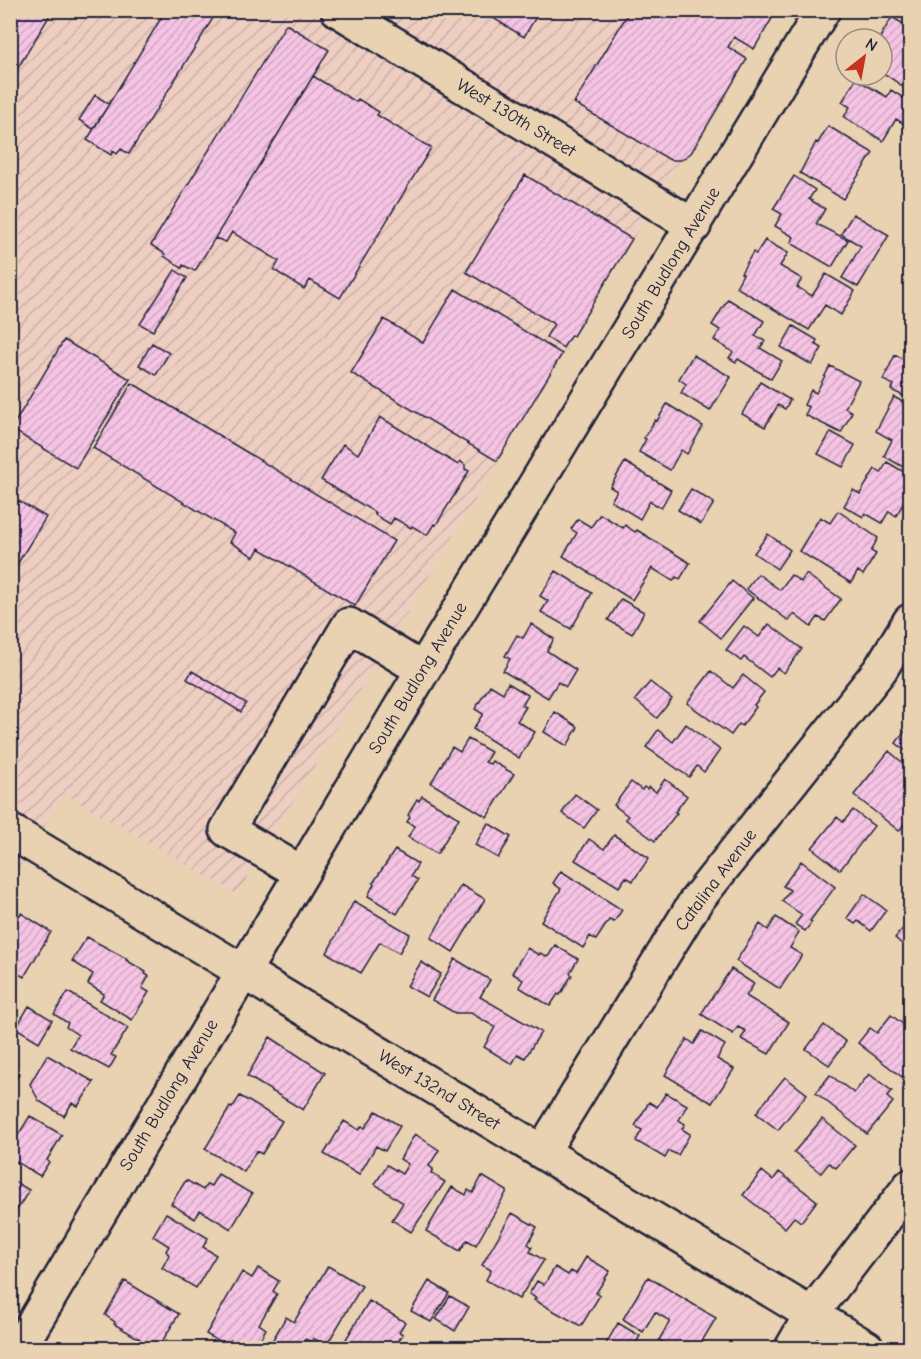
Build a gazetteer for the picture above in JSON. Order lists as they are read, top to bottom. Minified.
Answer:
{"streets":{"street":["West 130th Street","South Budlong Avenue","Catalina Avenue","West 132nd Street"]},"crossings":[["West 130th Street","South Budlong Avenue"],["South Budlong Avenue","West 132nd Street"],["Catalina Avenue","West 132nd Street"]],"north":"top right"}
